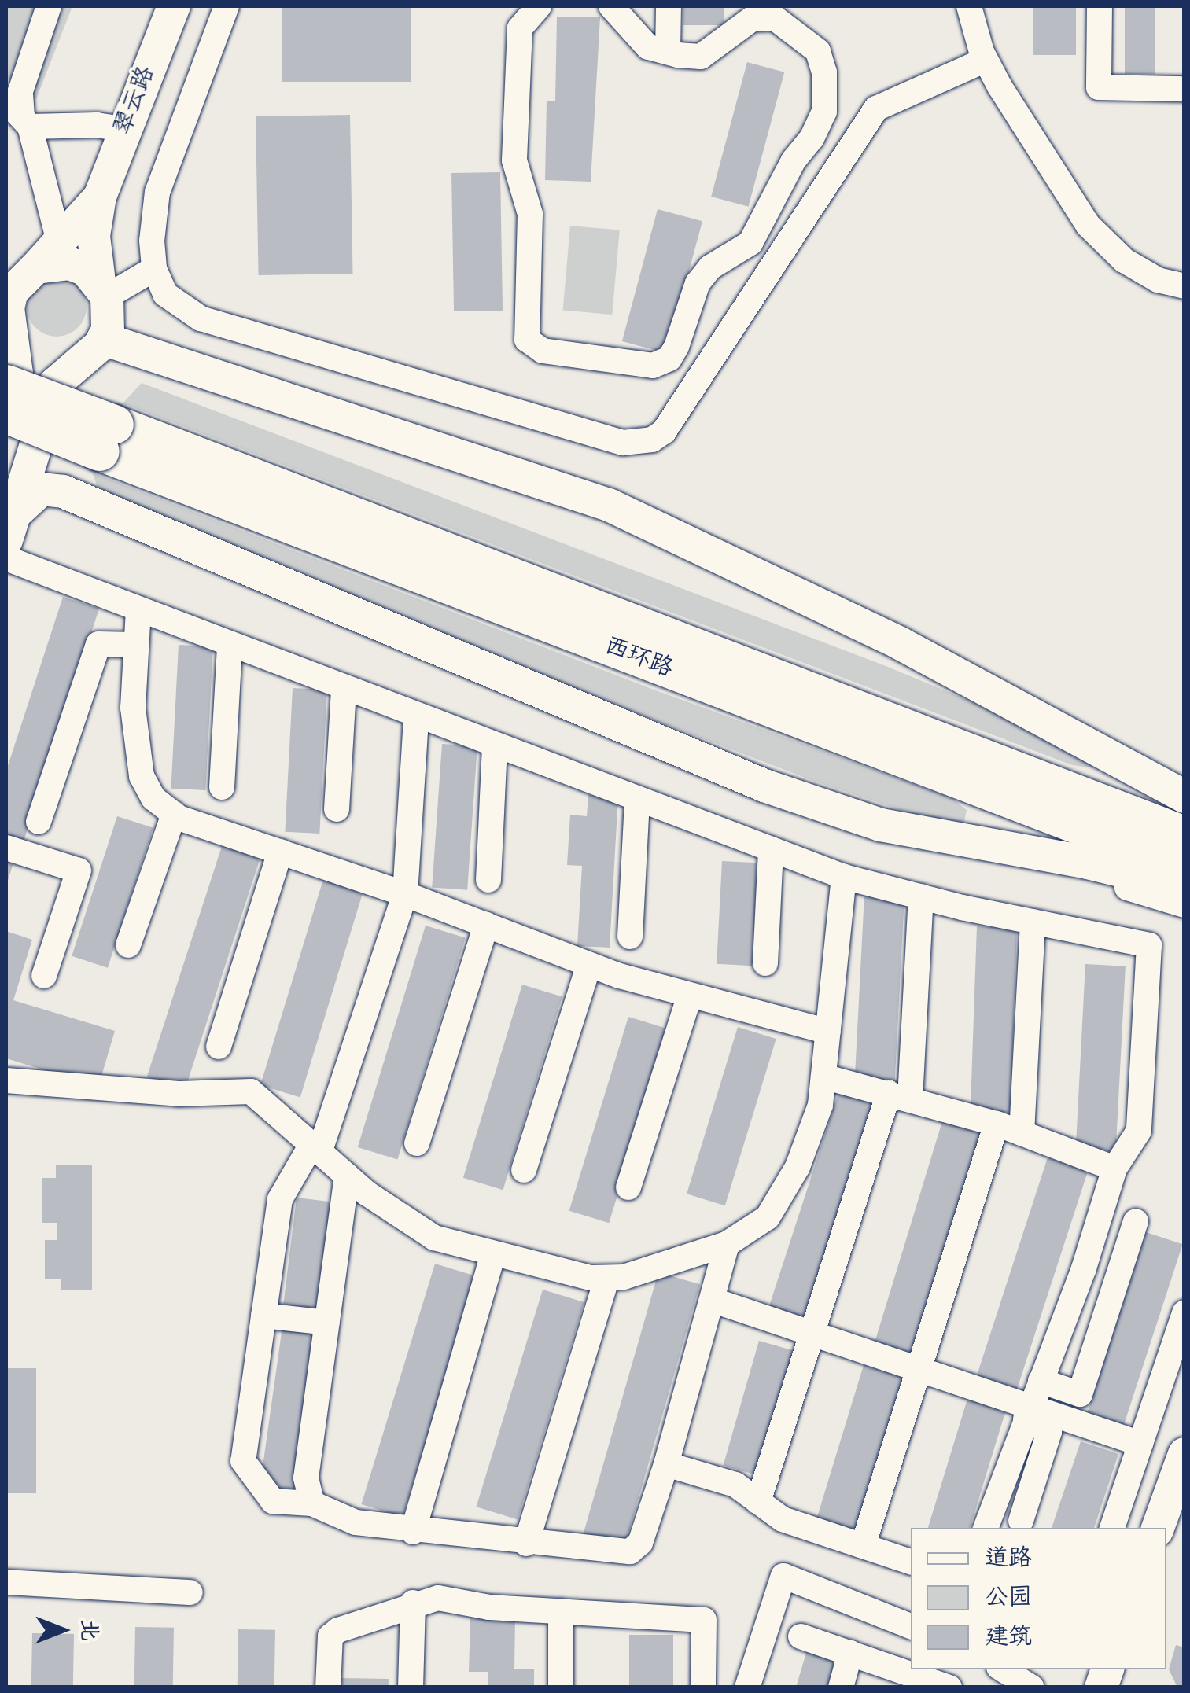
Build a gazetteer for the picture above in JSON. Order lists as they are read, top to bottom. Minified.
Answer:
{"streets":{"highway":["西环路"],"main road":["翠云路"]},"legend":["道路","公园","建筑"],"north":"right"}
